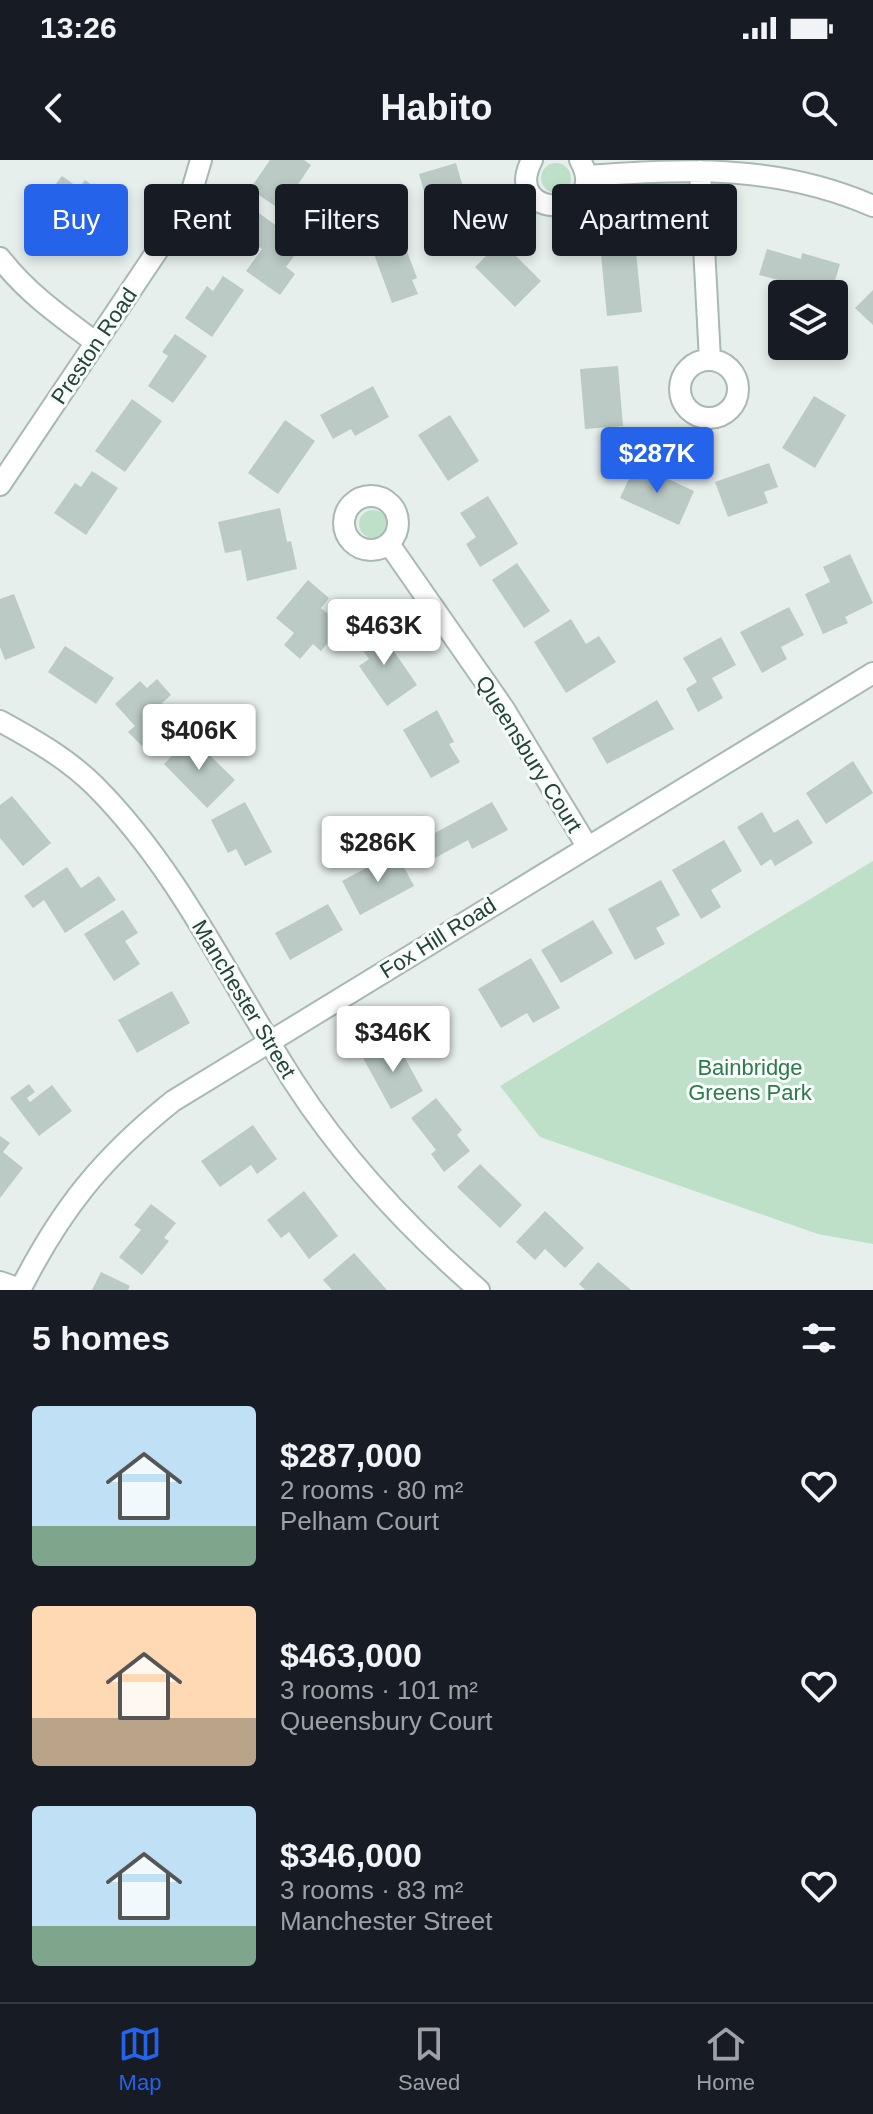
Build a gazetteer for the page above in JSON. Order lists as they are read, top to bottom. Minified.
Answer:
{"streets":{"street":["Preston Road","Queensbury Court","Fox Hill Road","Manchester Street"]},"crossings":[["Queensbury Court","Fox Hill Road"],["Fox Hill Road","Manchester Street"]],"parks":["Bainbridge Greens Park"],"page":{"status":"13:26","header":"Habito","chip":["Buy","Rent","Filters","New","Apartment"],"price":["$287K","$463K","$406K","$286K","$346K"],"heading":"5 homes","list":[{"name":"$287,000","note":"2 rooms · 80 m² · Pelham Court"},{"name":"$463,000","note":"3 rooms · 101 m² · Queensbury Court"},{"name":"$346,000","note":"3 rooms · 83 m² · Manchester Street"}],"tabs":["Map","Saved","Home"]}}
